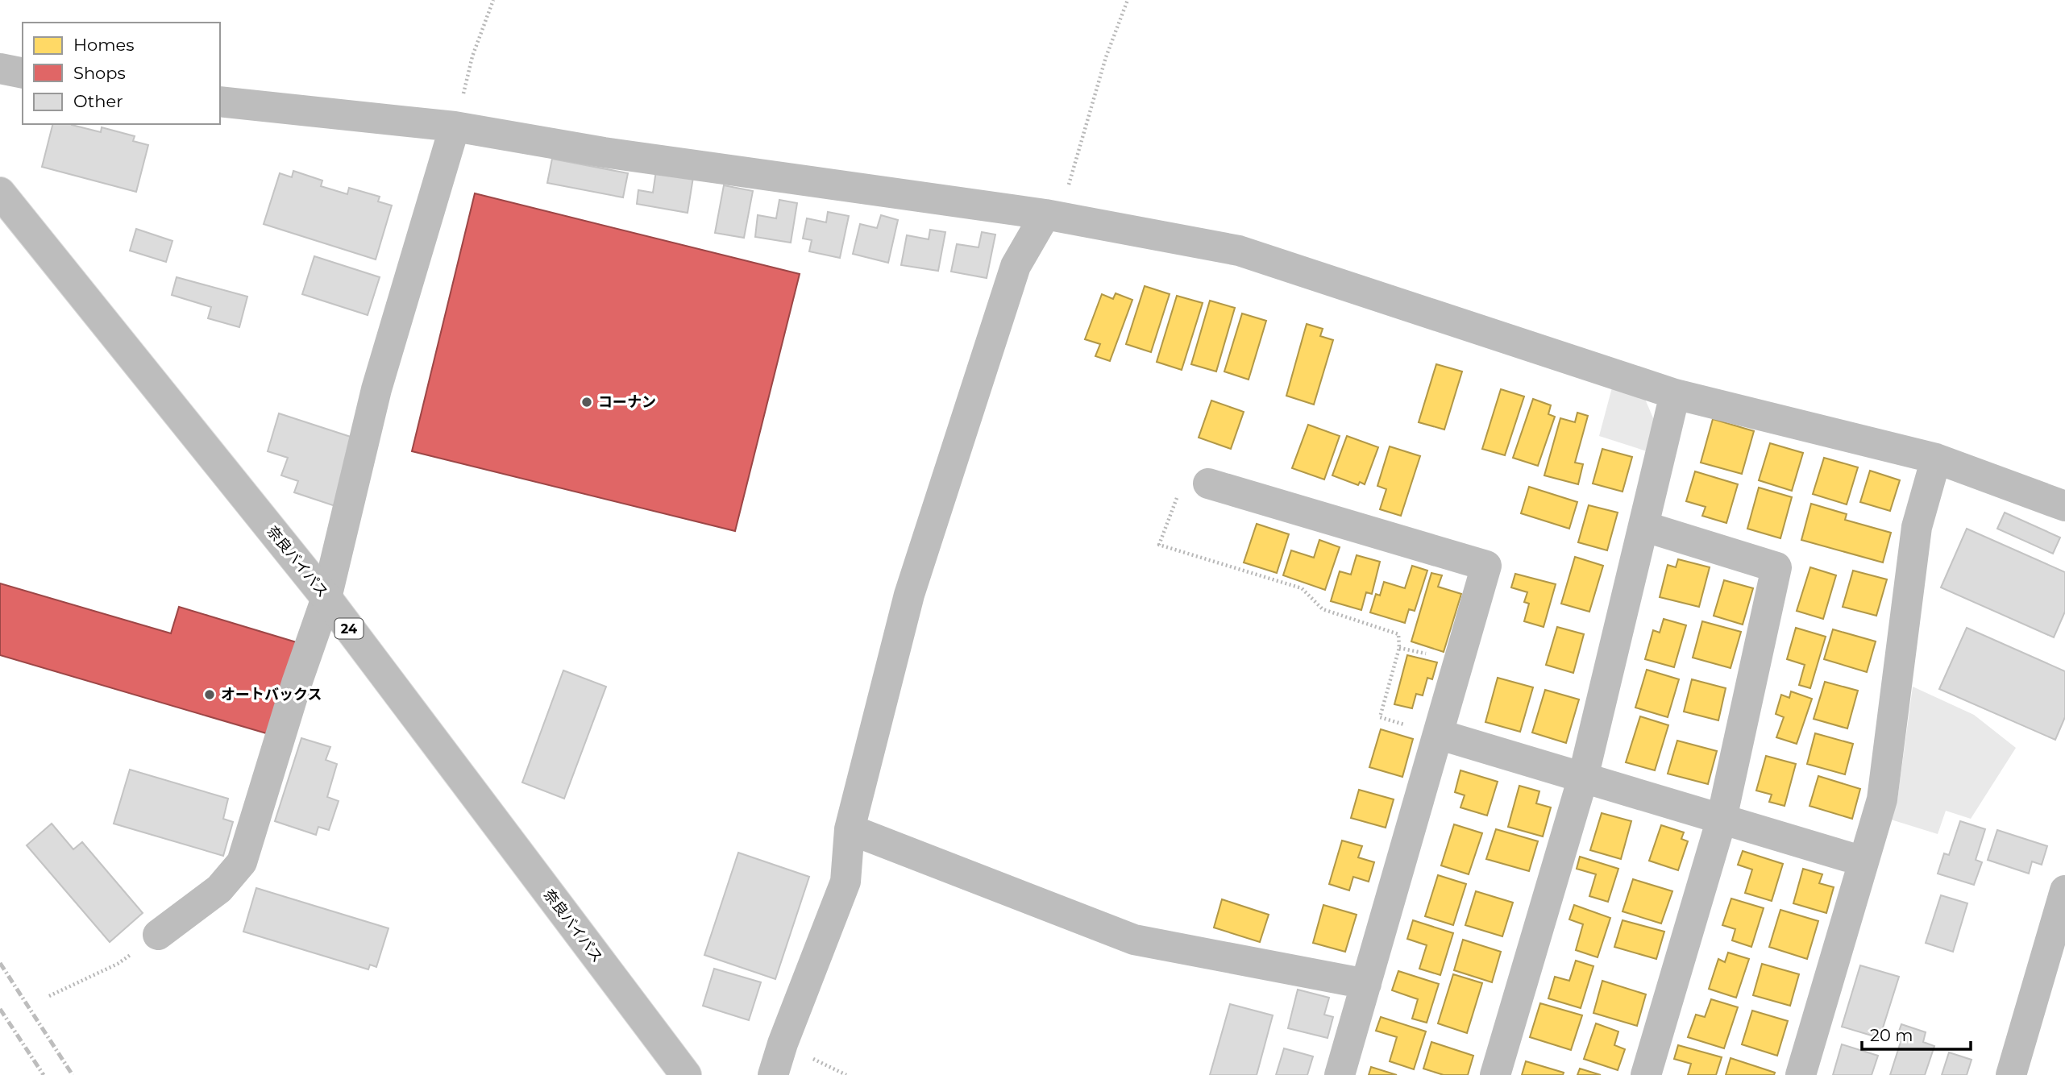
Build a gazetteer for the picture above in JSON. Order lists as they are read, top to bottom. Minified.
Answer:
{"streets":{"main road":["奈良バイパス","24"]},"places":["コーナン","オートバックス"],"legend":["Homes","Shops","Other"],"scale_bar":"20 m"}
